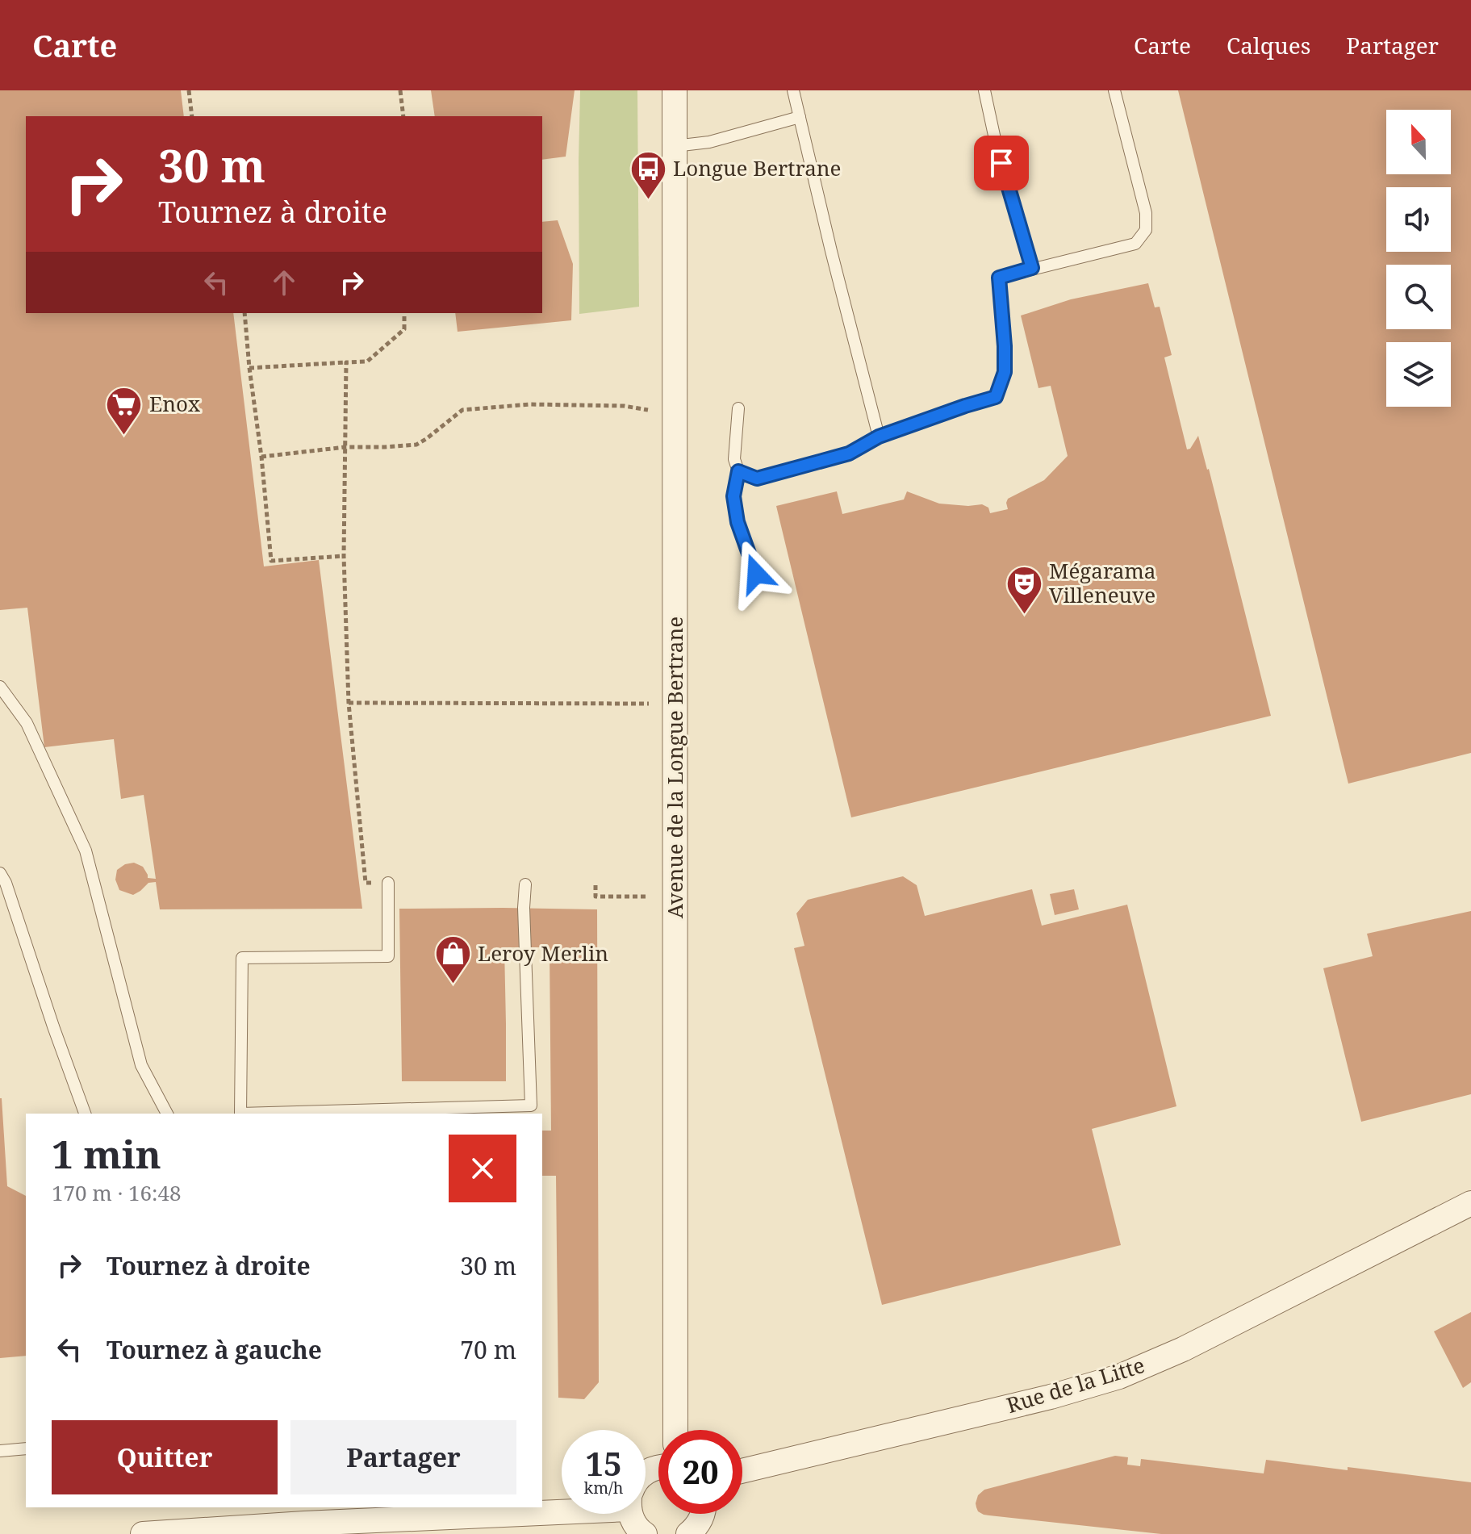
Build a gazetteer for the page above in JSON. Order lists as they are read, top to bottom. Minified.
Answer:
{"streets":{"street":["Avenue de la Longue Bertrane","Rue de la Litte"]},"places":{"bus stop":["Longue Bertrane"],"supermarket":["Enox"],"theatre":["Mégarama Villeneuve"],"shop":["Leroy Merlin"]},"north":"top","page":{"header":"Carte","nav":["Carte","Calques","Partager"],"turn":["30 m","Tournez à droite"],"heading":["1 min","170 m · 16:48"],"list":[{"name":"Tournez à droite","value":"30 m"},{"name":"Tournez à gauche","value":"70 m"}],"buttons":["Quitter","Partager"],"speed":"15 km/h","limit":"20"}}
